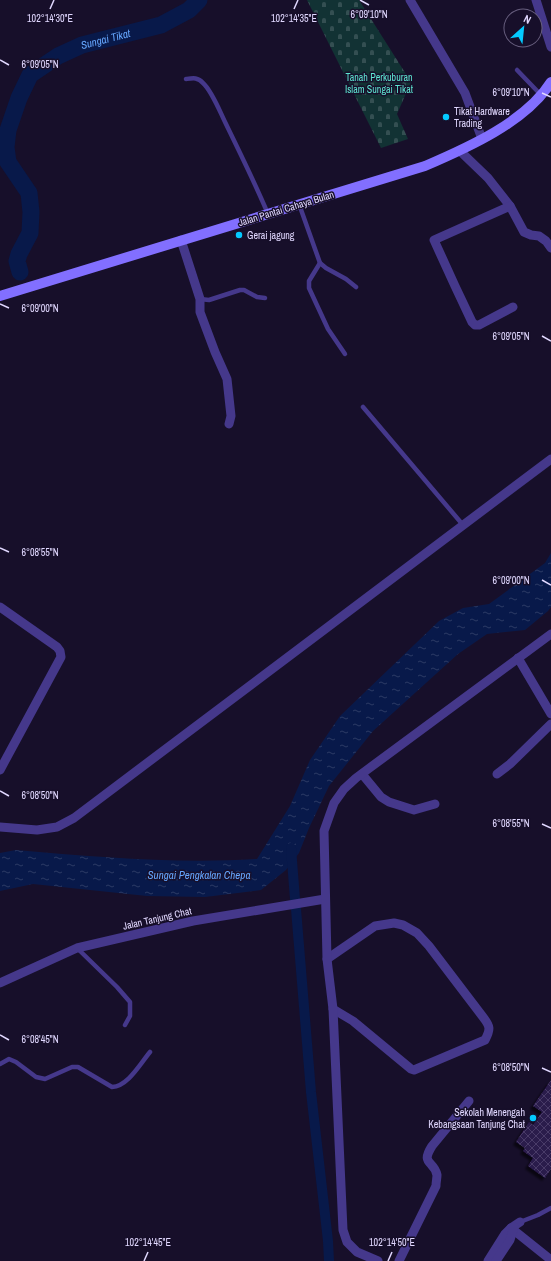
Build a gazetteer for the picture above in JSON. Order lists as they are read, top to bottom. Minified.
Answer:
{"streets":{"main road":["Jalan Pantai Cahaya Bulan"],"street":["Jalan Tanjung Chat"]},"water":["Sungai Tikat","Sungai Pengkalan Chepa"],"parks":["Tanah Perkuburan Islam Sungai Tikat"],"places":["Tikat Hardware Trading","Gerai jagung","Sekolah Menengah Kebangsaan Tanjung Chat"],"north":"top right","coordinates":["6°09'10\"N","102°14'30\"E","102°14'35\"E","6°09'05\"N","6°09'00\"N","6°08'55\"N","6°08'50\"N","6°08'45\"N","102°14'45\"E","102°14'50\"E"]}
